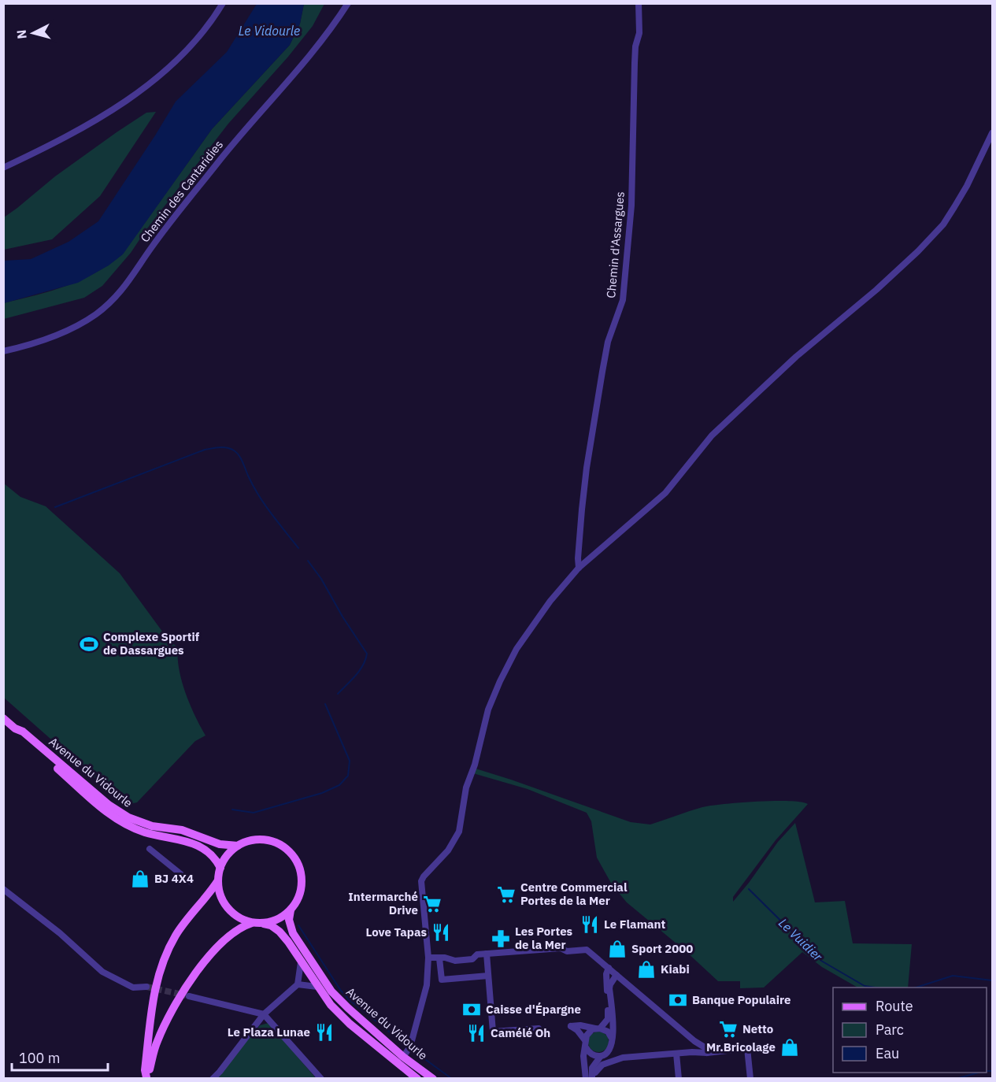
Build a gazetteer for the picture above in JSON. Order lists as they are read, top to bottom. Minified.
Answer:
{"streets":{"main road":["Avenue du Vidourle"],"street":["Chemin des Cantaridies","Chemin d'Assargues"]},"water":["Le Vidourle","Le Vuidier"],"places":{"sports":["Complexe Sportif de Dassargues"],"shop":["BJ 4X4","Sport 2000","Kiabi","Mr.Bricolage"],"supermarket":["Centre Commercial Portes de la Mer","Intermarché Drive","Netto"],"restaurant":["Le Flamant","Love Tapas","Le Plaza Lunae","Camélé Oh"],"pharmacy":["Les Portes de la Mer"],"bank":["Banque Populaire","Caisse d'Épargne"]},"legend":["Route","Parc","Eau"],"scale_bar":"100 m","north":"left"}
